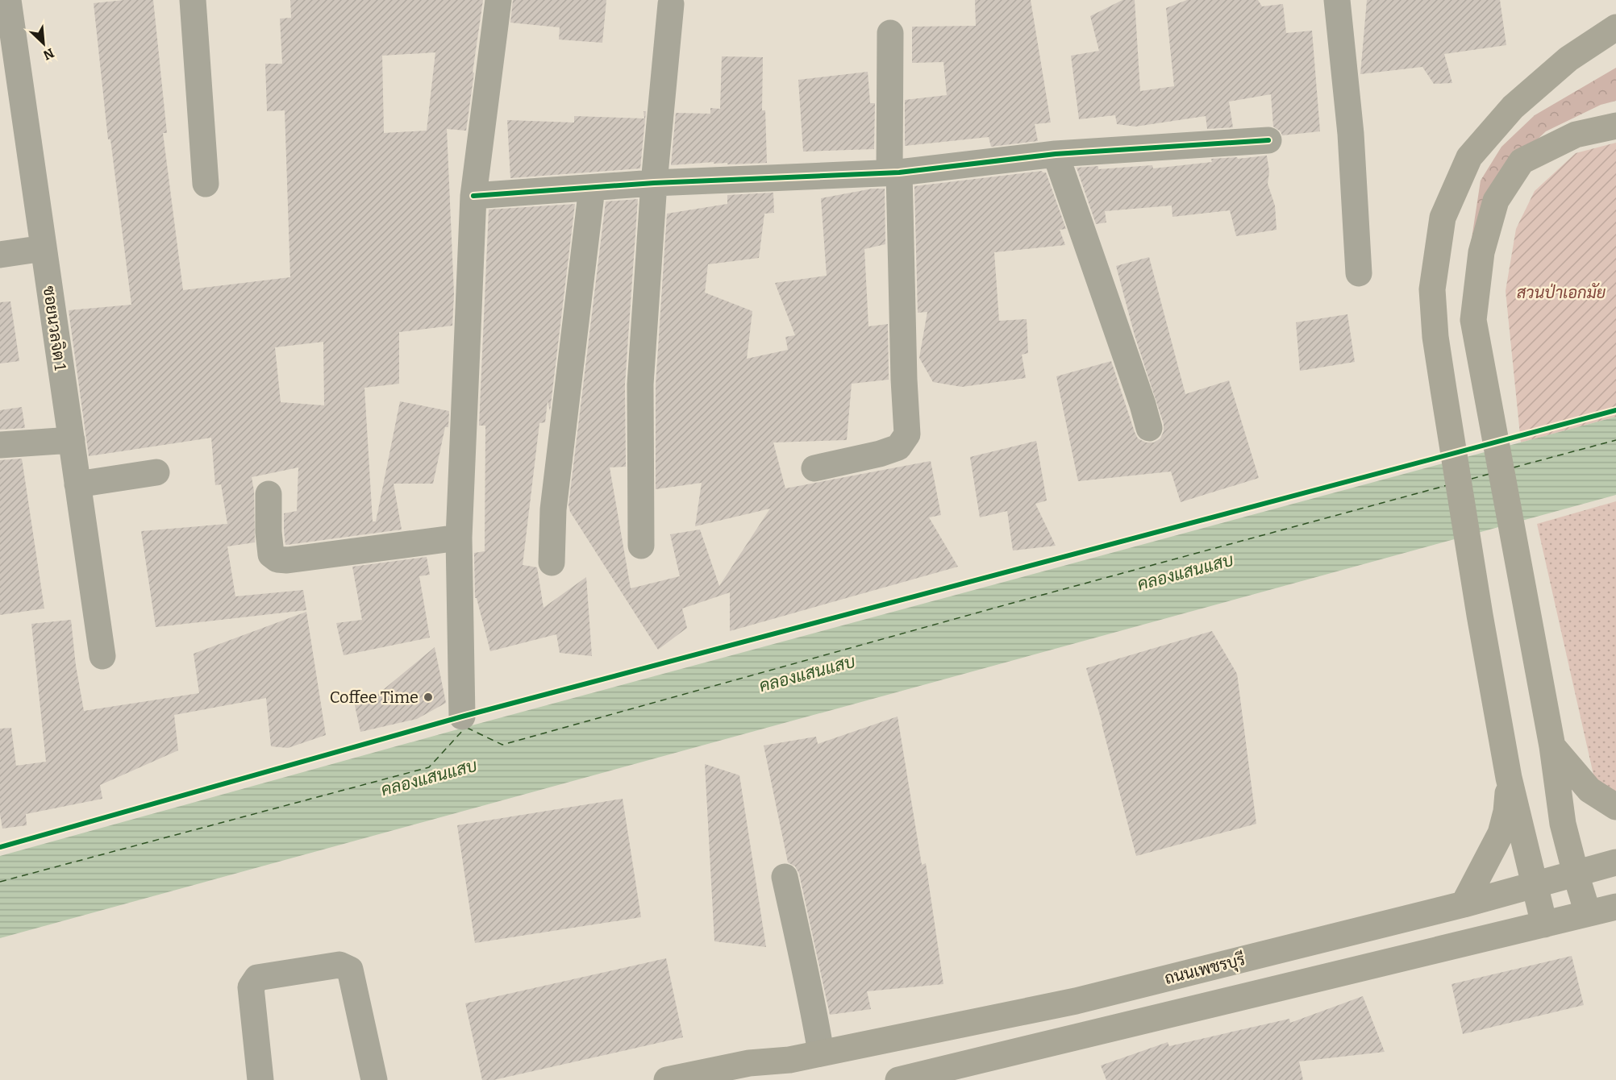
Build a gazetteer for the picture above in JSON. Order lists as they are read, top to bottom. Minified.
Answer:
{"streets":{"main road":["ถนนเพชรบุรี"],"street":["ซอยนวลจิต 1"]},"water":["คลองแสนแสบ"],"parks":["สวนป่าเอกมัย"],"places":["Coffee Time"],"north":"bottom right"}
